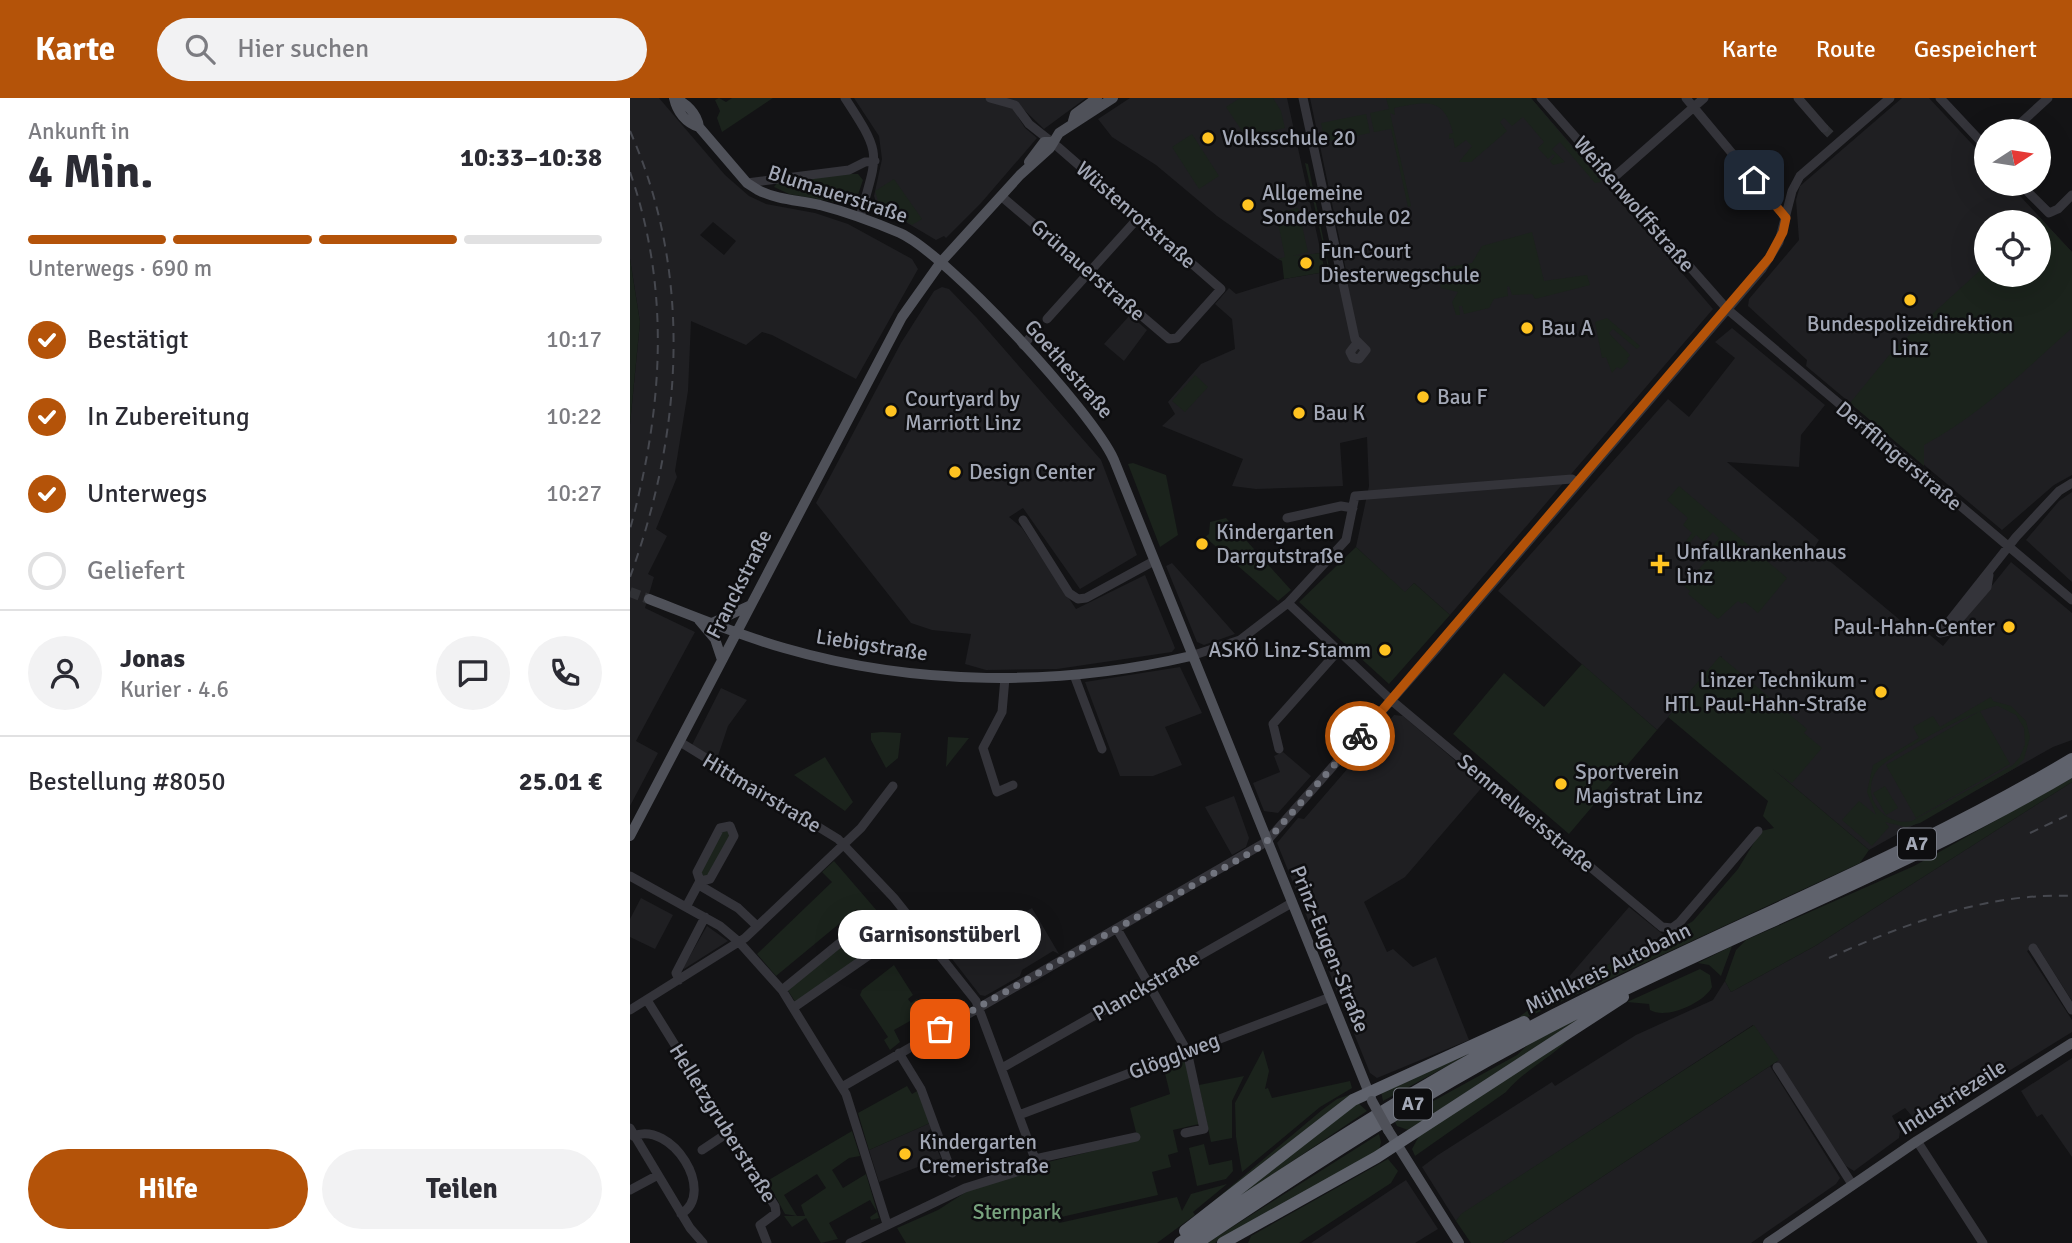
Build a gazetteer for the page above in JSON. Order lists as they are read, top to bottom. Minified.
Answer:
{"streets":{"highway":["A7","Mühlkreis Autobahn"],"main road":["Blumauerstraße","Goethestraße","Franckstraße","Liebigstraße","Prinz-Eugen-Straße","Industriezeile"],"street":["Weißenwolffstraße","Wüstenrotstraße","Grünauerstraße","Derfflingerstraße","Hittmairstraße","Semmelweisstraße","Planckstraße","Glögglweg","Helletzgruberstraße"]},"crossings":[["Blumauerstraße","Goethestraße"],["Blumauerstraße","Franckstraße"],["Weißenwolffstraße","Derfflingerstraße"],["Wüstenrotstraße","Grünauerstraße"],["Wüstenrotstraße","Franckstraße"],["Grünauerstraße","Franckstraße"],["Goethestraße","Franckstraße"],["Goethestraße","Liebigstraße"],["Goethestraße","Prinz-Eugen-Straße"],["Franckstraße","Liebigstraße"],["Franckstraße","Hittmairstraße"],["Liebigstraße","Prinz-Eugen-Straße"],["Hittmairstraße","Planckstraße"],["Hittmairstraße","Glögglweg"],["Prinz-Eugen-Straße","Planckstraße"],["Prinz-Eugen-Straße","Glögglweg"]],"parks":["Sternpark"],"places":{"other":["Volksschule 20","Allgemeine Sonderschule 02","Fun-Court Diesterwegschule","Bundespolizeidirektion Linz","Bau A","Bau F","Courtyard by Marriott Linz","Bau K","Design Center","Kindergarten Darrgutstraße","Paul-Hahn-Center","ASKÖ Linz-Stamm","Linzer Technikum - HTL Paul-Hahn-Straße","Sportverein Magistrat Linz","Garnisonstüberl","Kindergarten Cremeristraße"],"health":["Unfallkrankenhaus Linz"]},"north":"right","page":{"header":"Karte","search":"Hier suchen","nav":["Karte","Route","Gespeichert"],"heading":["4 Min.","Ankunft in","10:33–10:38"],"panel":["Jonas","Kurier · 4.6","Bestellung #8050","25.01 €"],"bar":"Unterwegs · 690 m","list":[["Bestätigt","10:17"],["In Zubereitung","10:22"],["Unterwegs","10:27"],"Geliefert"],"bubble":"Garnisonstüberl","buttons":["Hilfe","Teilen"]}}
